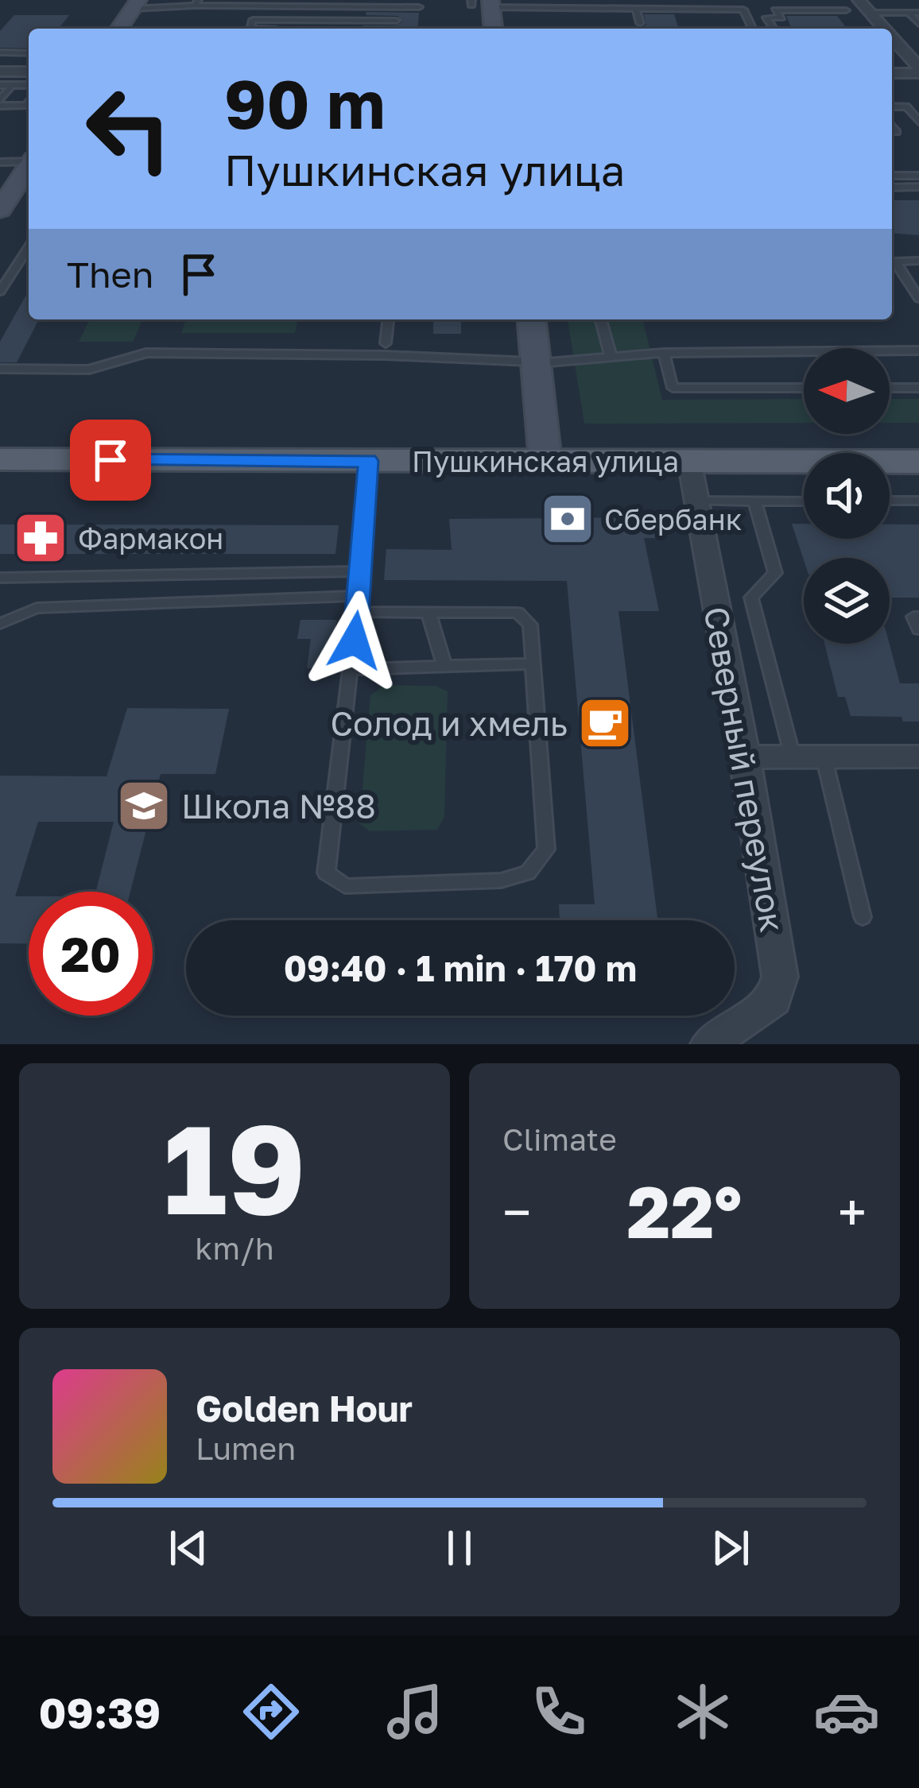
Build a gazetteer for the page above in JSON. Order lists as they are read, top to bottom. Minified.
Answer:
{"streets":{"main road":["Пушкинская улица"],"street":["Северный переулок"]},"crossings":[["Пушкинская улица","Северный переулок"]],"places":{"bank":["Сбербанк"],"pharmacy":["Фармакон"],"cafe":["Солод и хмель"],"school or university":["Школа №88"]},"north":"left","page":{"turn":["90 m","Пушкинская улица"],"then":"Then","limit":"20","trip":"09:40 · 1 min · 170 m","tile":[["19","km/h"],"Climate"],"heat":["−","22°","+"],"song":["Golden Hour","Lumen"],"tabs":"09:39"}}
